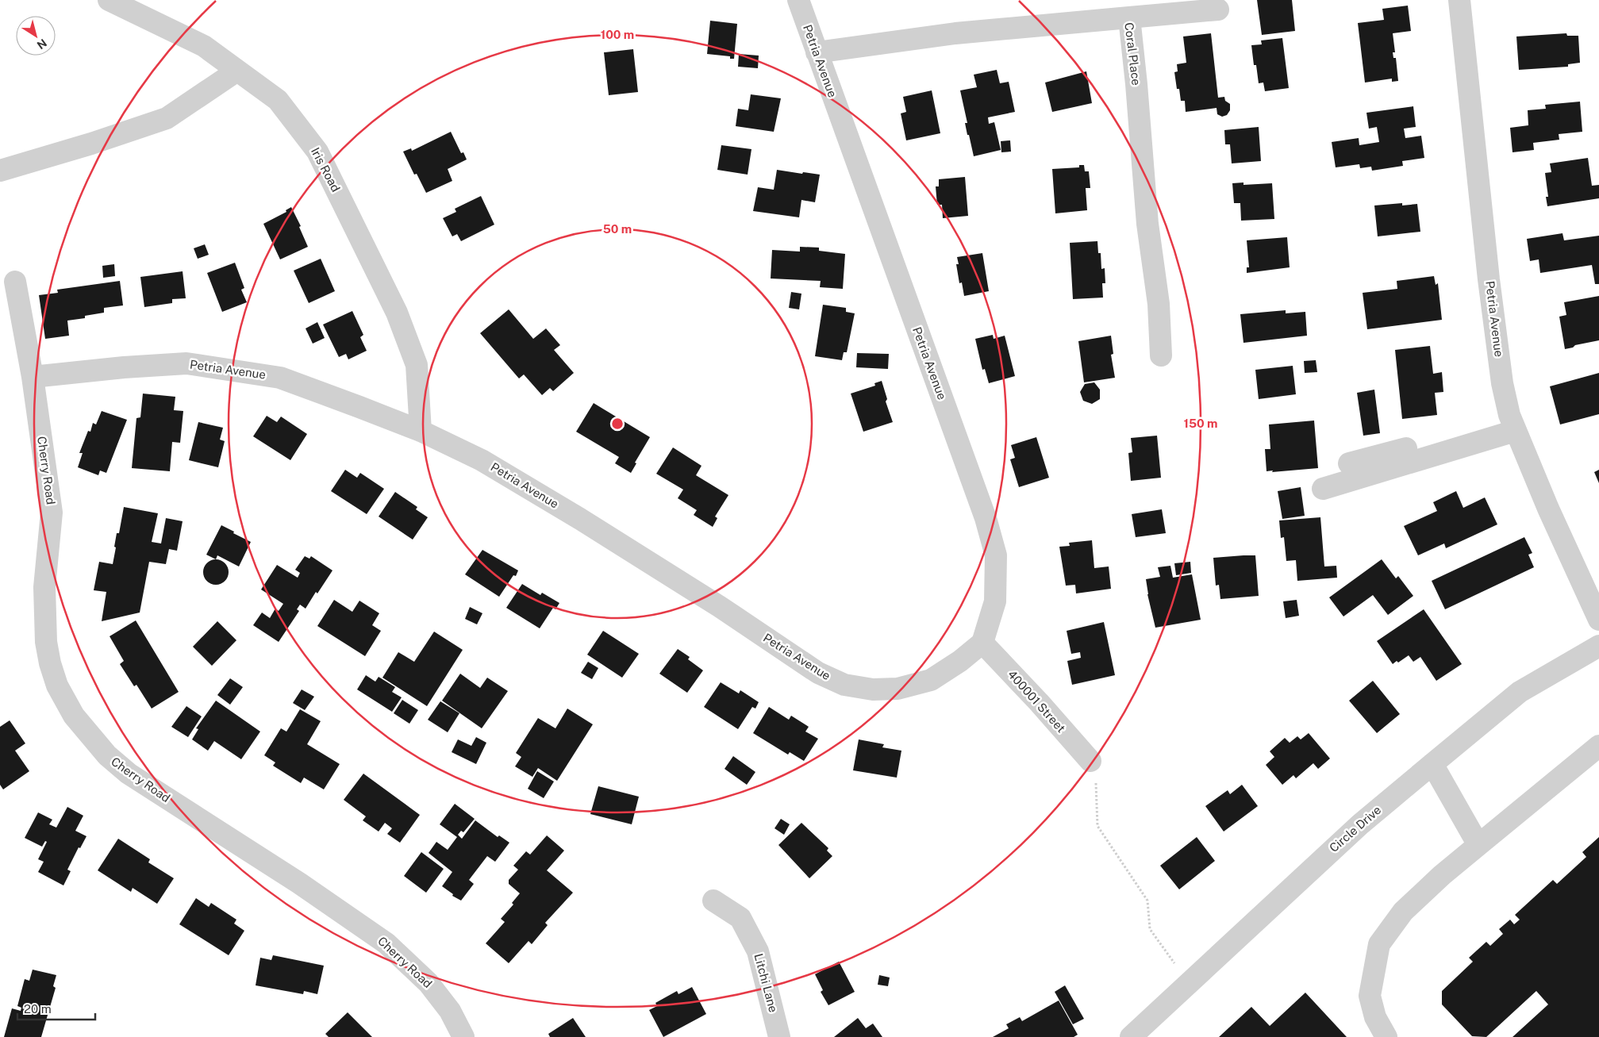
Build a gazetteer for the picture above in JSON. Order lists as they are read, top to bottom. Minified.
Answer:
{"streets":{"street":["Coral Place","Petria Avenue","Iris Road","Cherry Road","400001 Street","Circle Drive","Litchi Lane"]},"crossings":[["Coral Place","Petria Avenue"],["Petria Avenue","Iris Road"],["Petria Avenue","Cherry Road"],["Petria Avenue","400001 Street"]],"scale_bar":"20 m","north":"bottom right","rings":["100 m","50 m","150 m"]}
